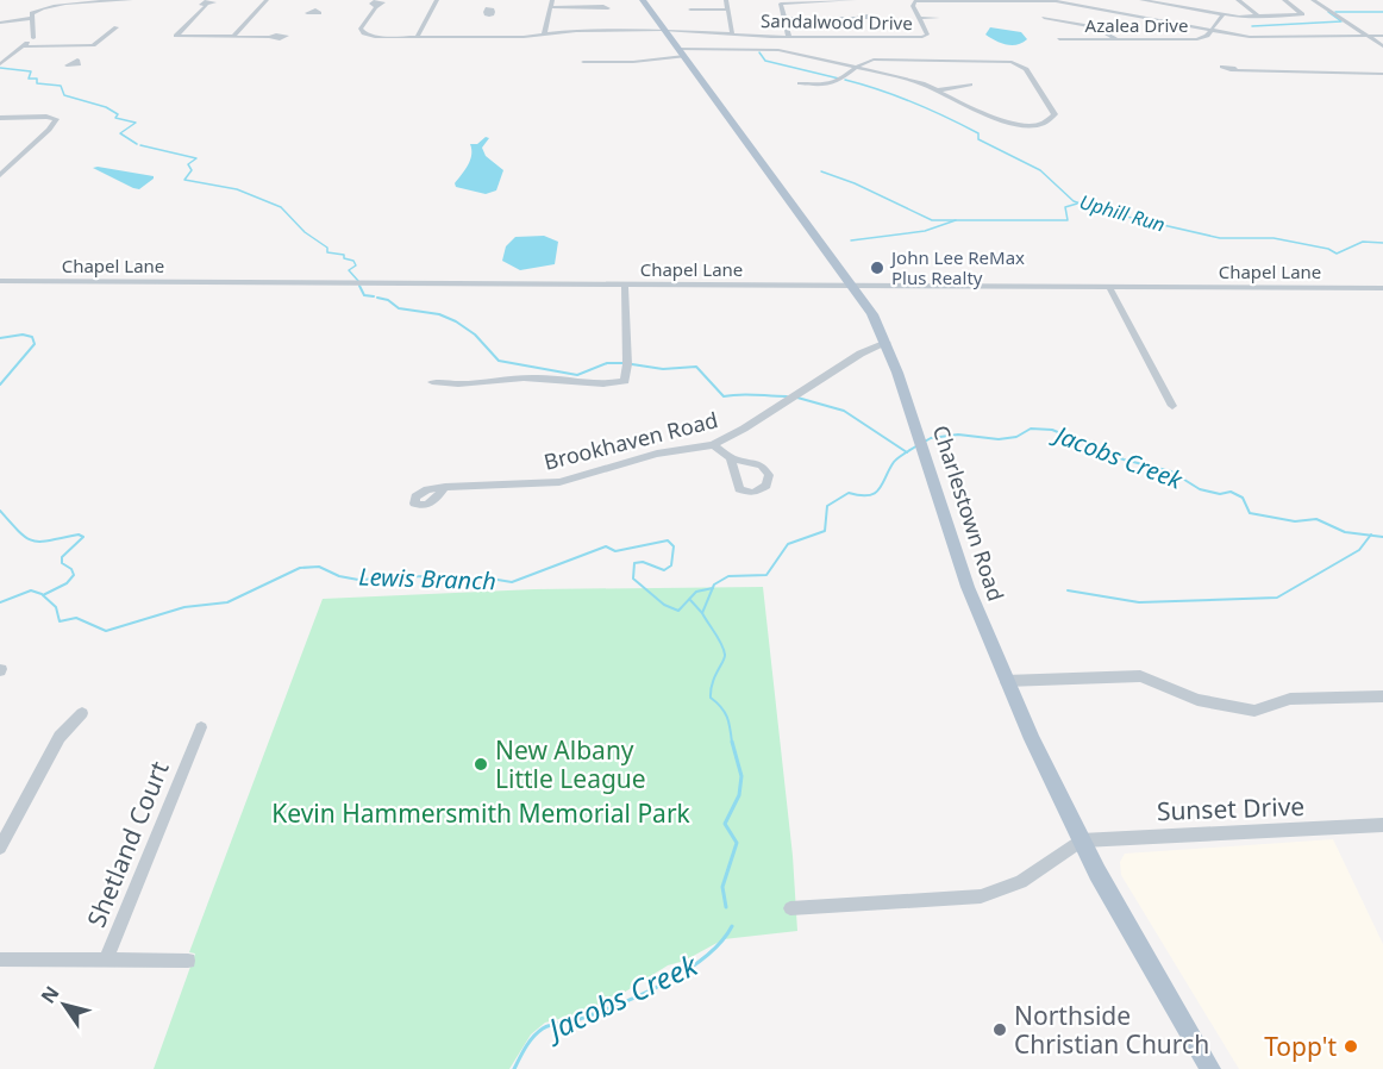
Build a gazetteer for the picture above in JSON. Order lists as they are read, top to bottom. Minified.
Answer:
{"streets":{"main road":["Charlestown Road"],"street":["Sandalwood Drive","Azalea Drive","Chapel Lane","Brookhaven Road","Sunset Drive","Shetland Court"]},"crossings":[["Sandalwood Drive","Charlestown Road"],["Chapel Lane","Charlestown Road"],["Brookhaven Road","Charlestown Road"],["Charlestown Road","Sunset Drive"]],"water":["Uphill Run","Jacobs Creek","Lewis Branch"],"parks":["Kevin Hammersmith Memorial Park"],"places":["John Lee ReMax Plus Realty","New Albany Little League","Northside Christian Church","Topp't"],"north":"top left"}
